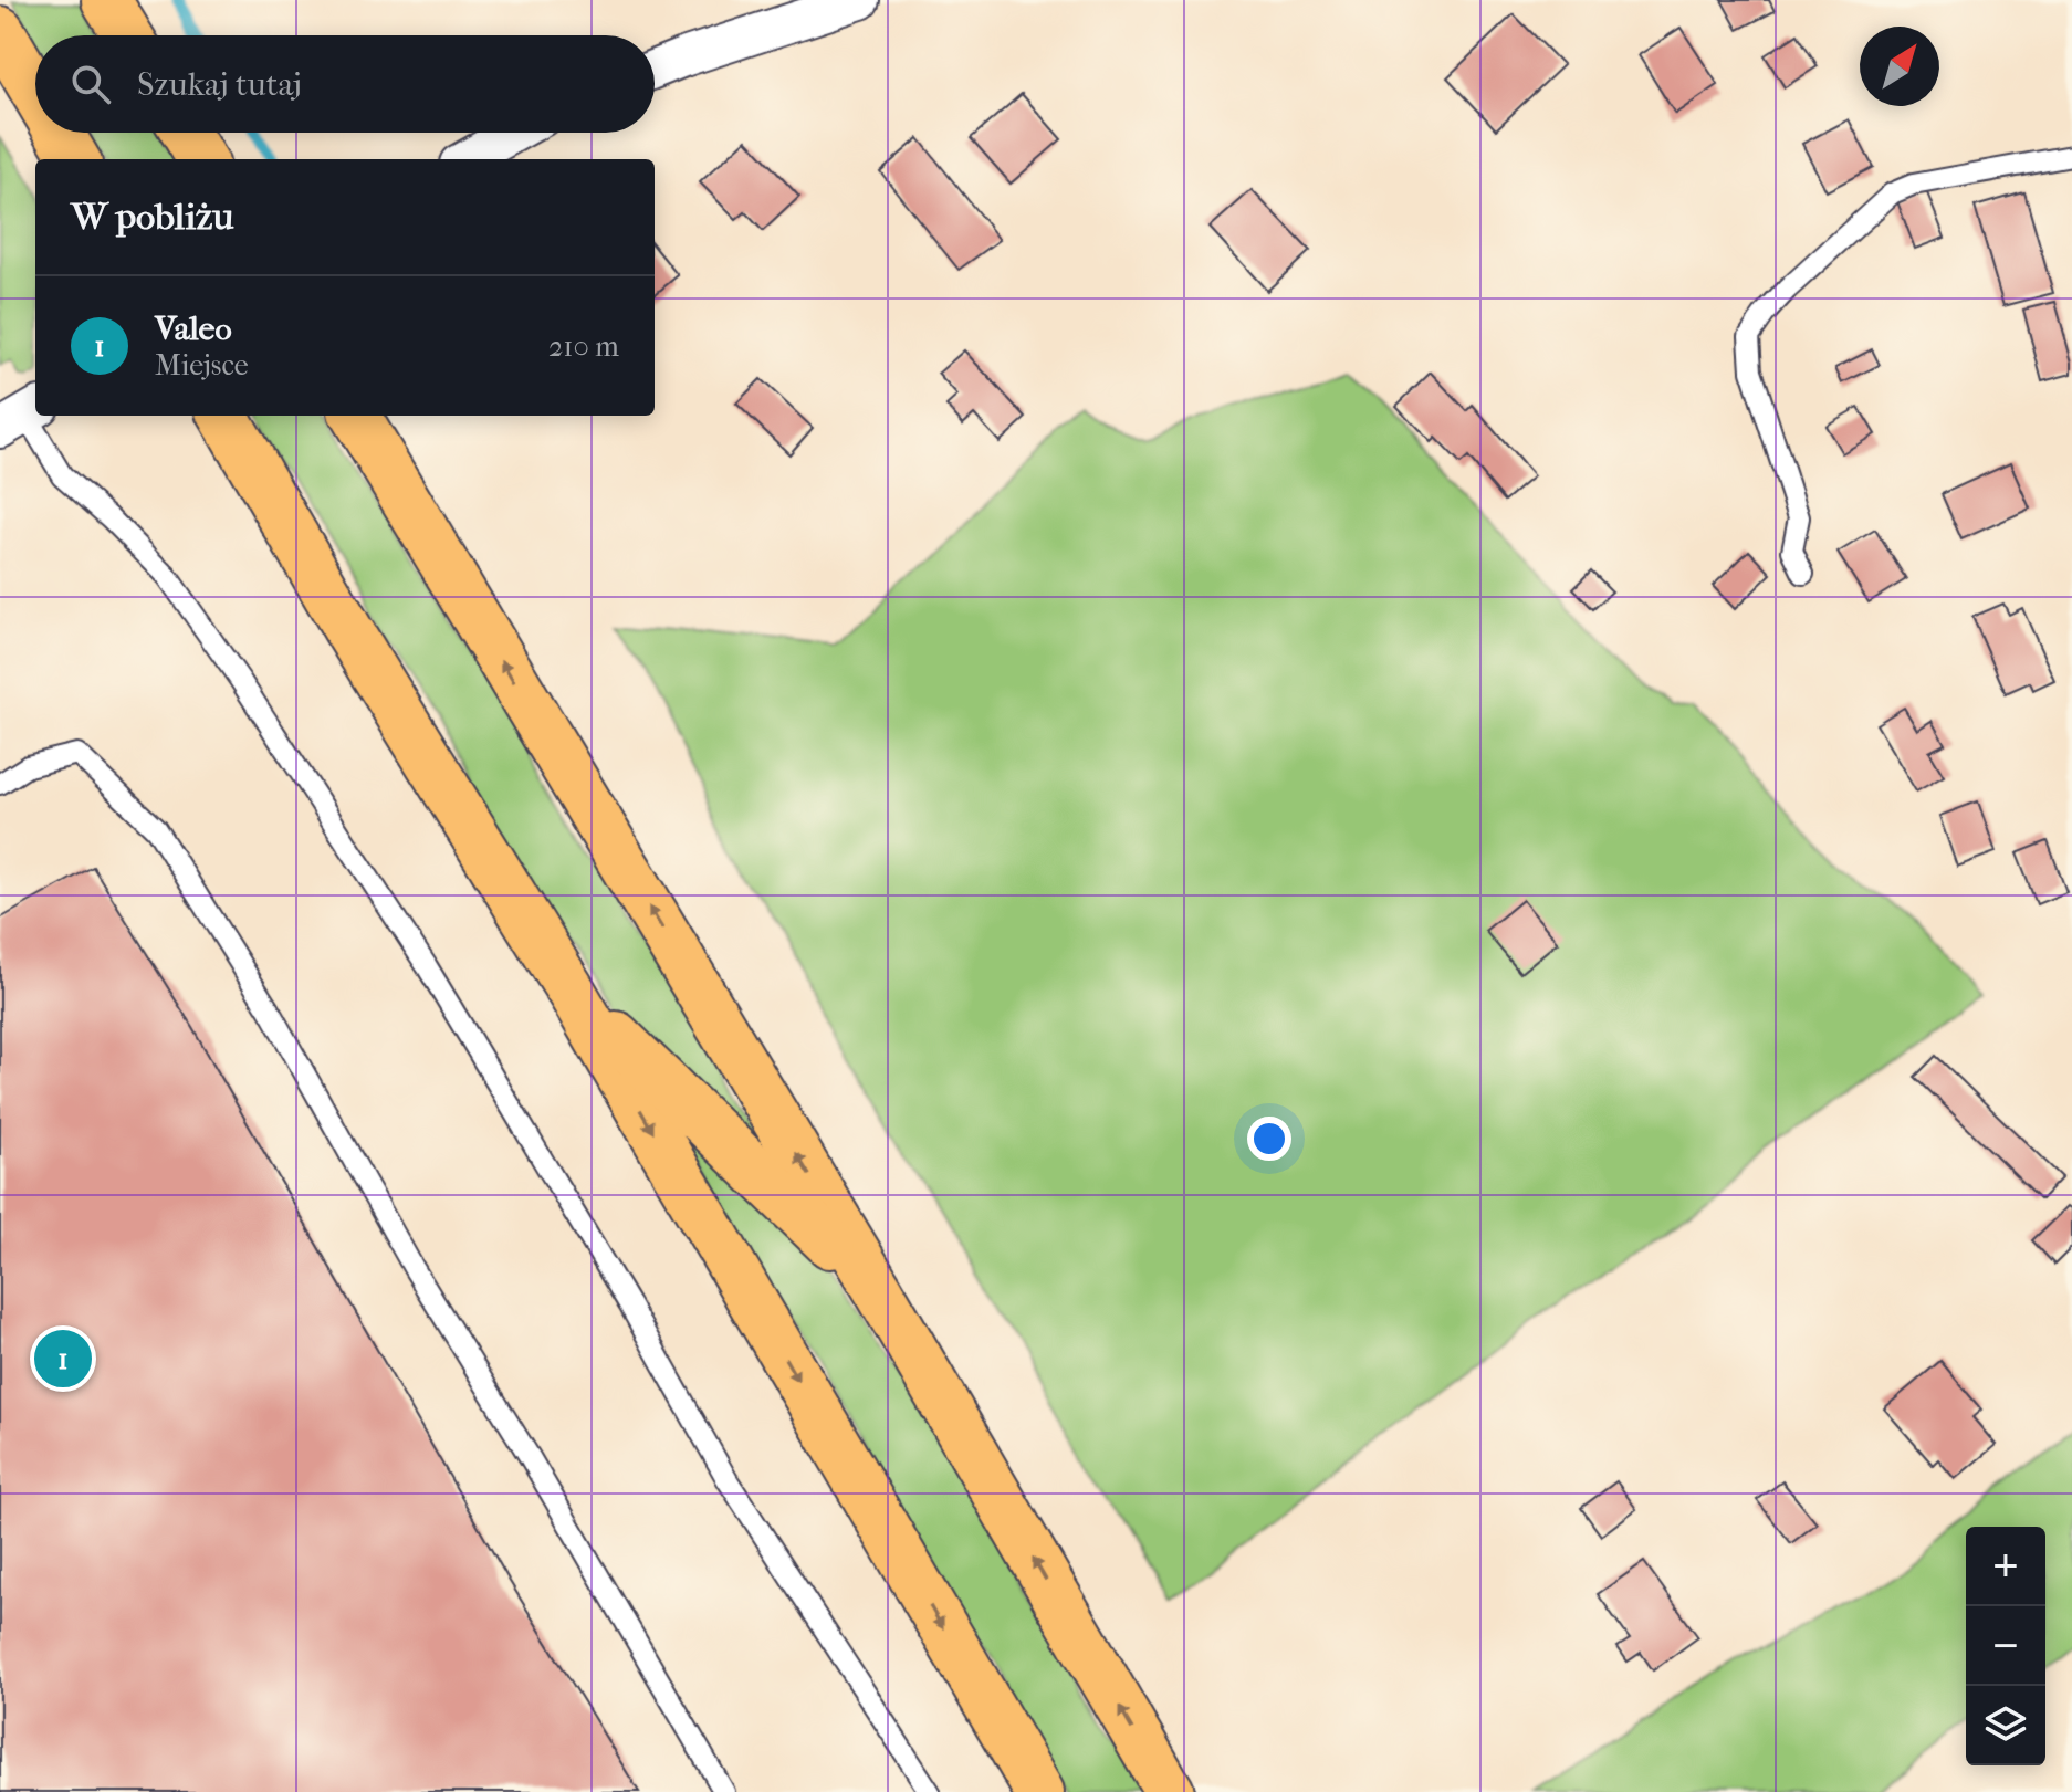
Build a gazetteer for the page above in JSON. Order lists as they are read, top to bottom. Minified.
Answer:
{"north":"top right","page":{"search":"Szukaj tutaj","heading":"W pobliżu","list":[{"mark":"1","name":"Valeo","note":"Miejsce","value":"210 m"}],"pins":"1","map_buttons":["+","−"]}}
